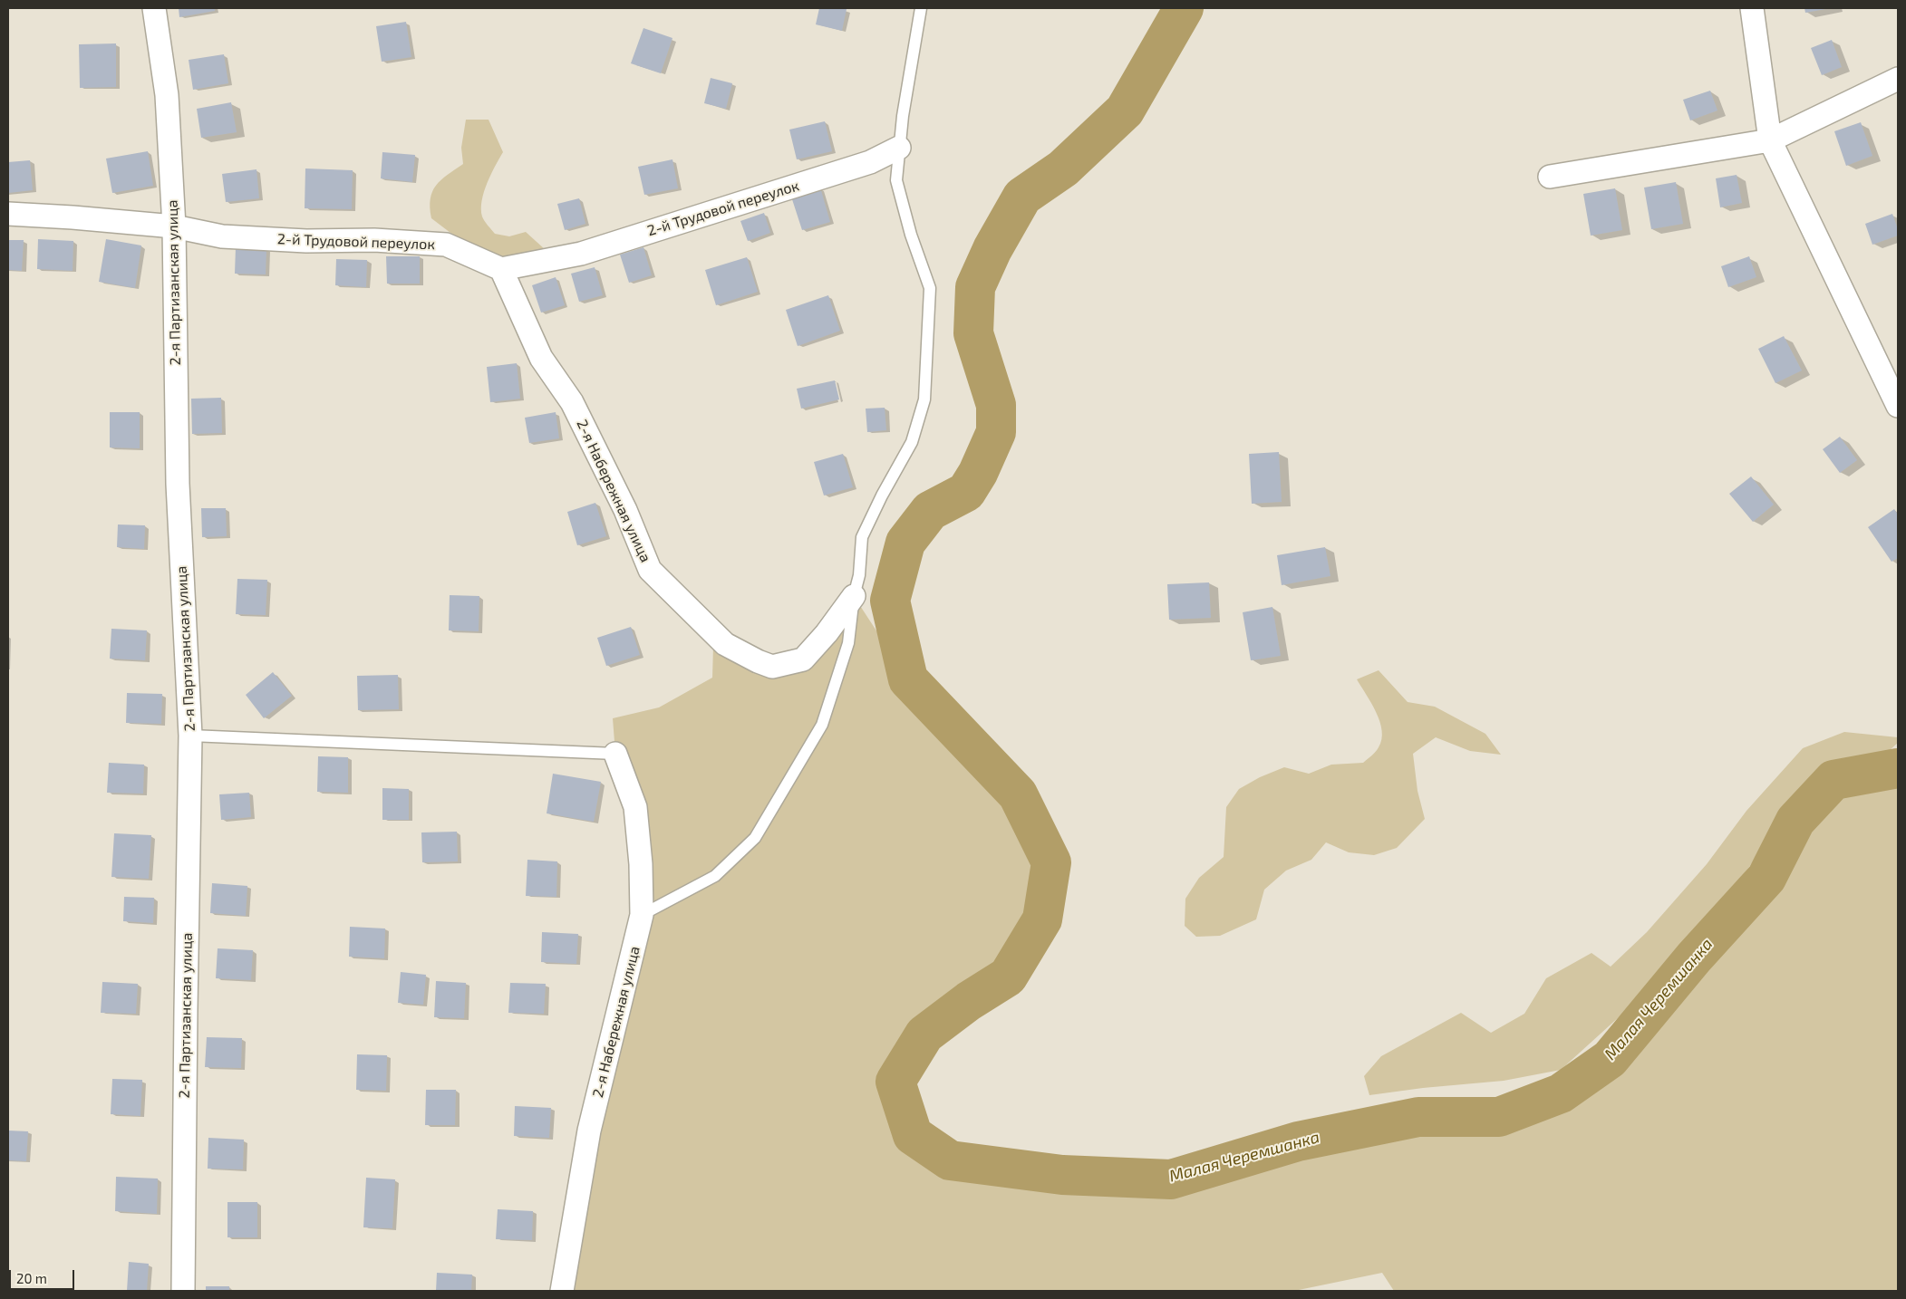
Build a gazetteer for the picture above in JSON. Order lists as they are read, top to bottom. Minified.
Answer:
{"streets":{"street":["2-й Трудовой переулок","2-я Партизанская улица","2-я Набережная улица"]},"crossings":[["2-й Трудовой переулок","2-я Партизанская улица"],["2-й Трудовой переулок","2-я Набережная улица"]],"water":["Малая Черемшанка"],"scale_bar":"20 m"}
